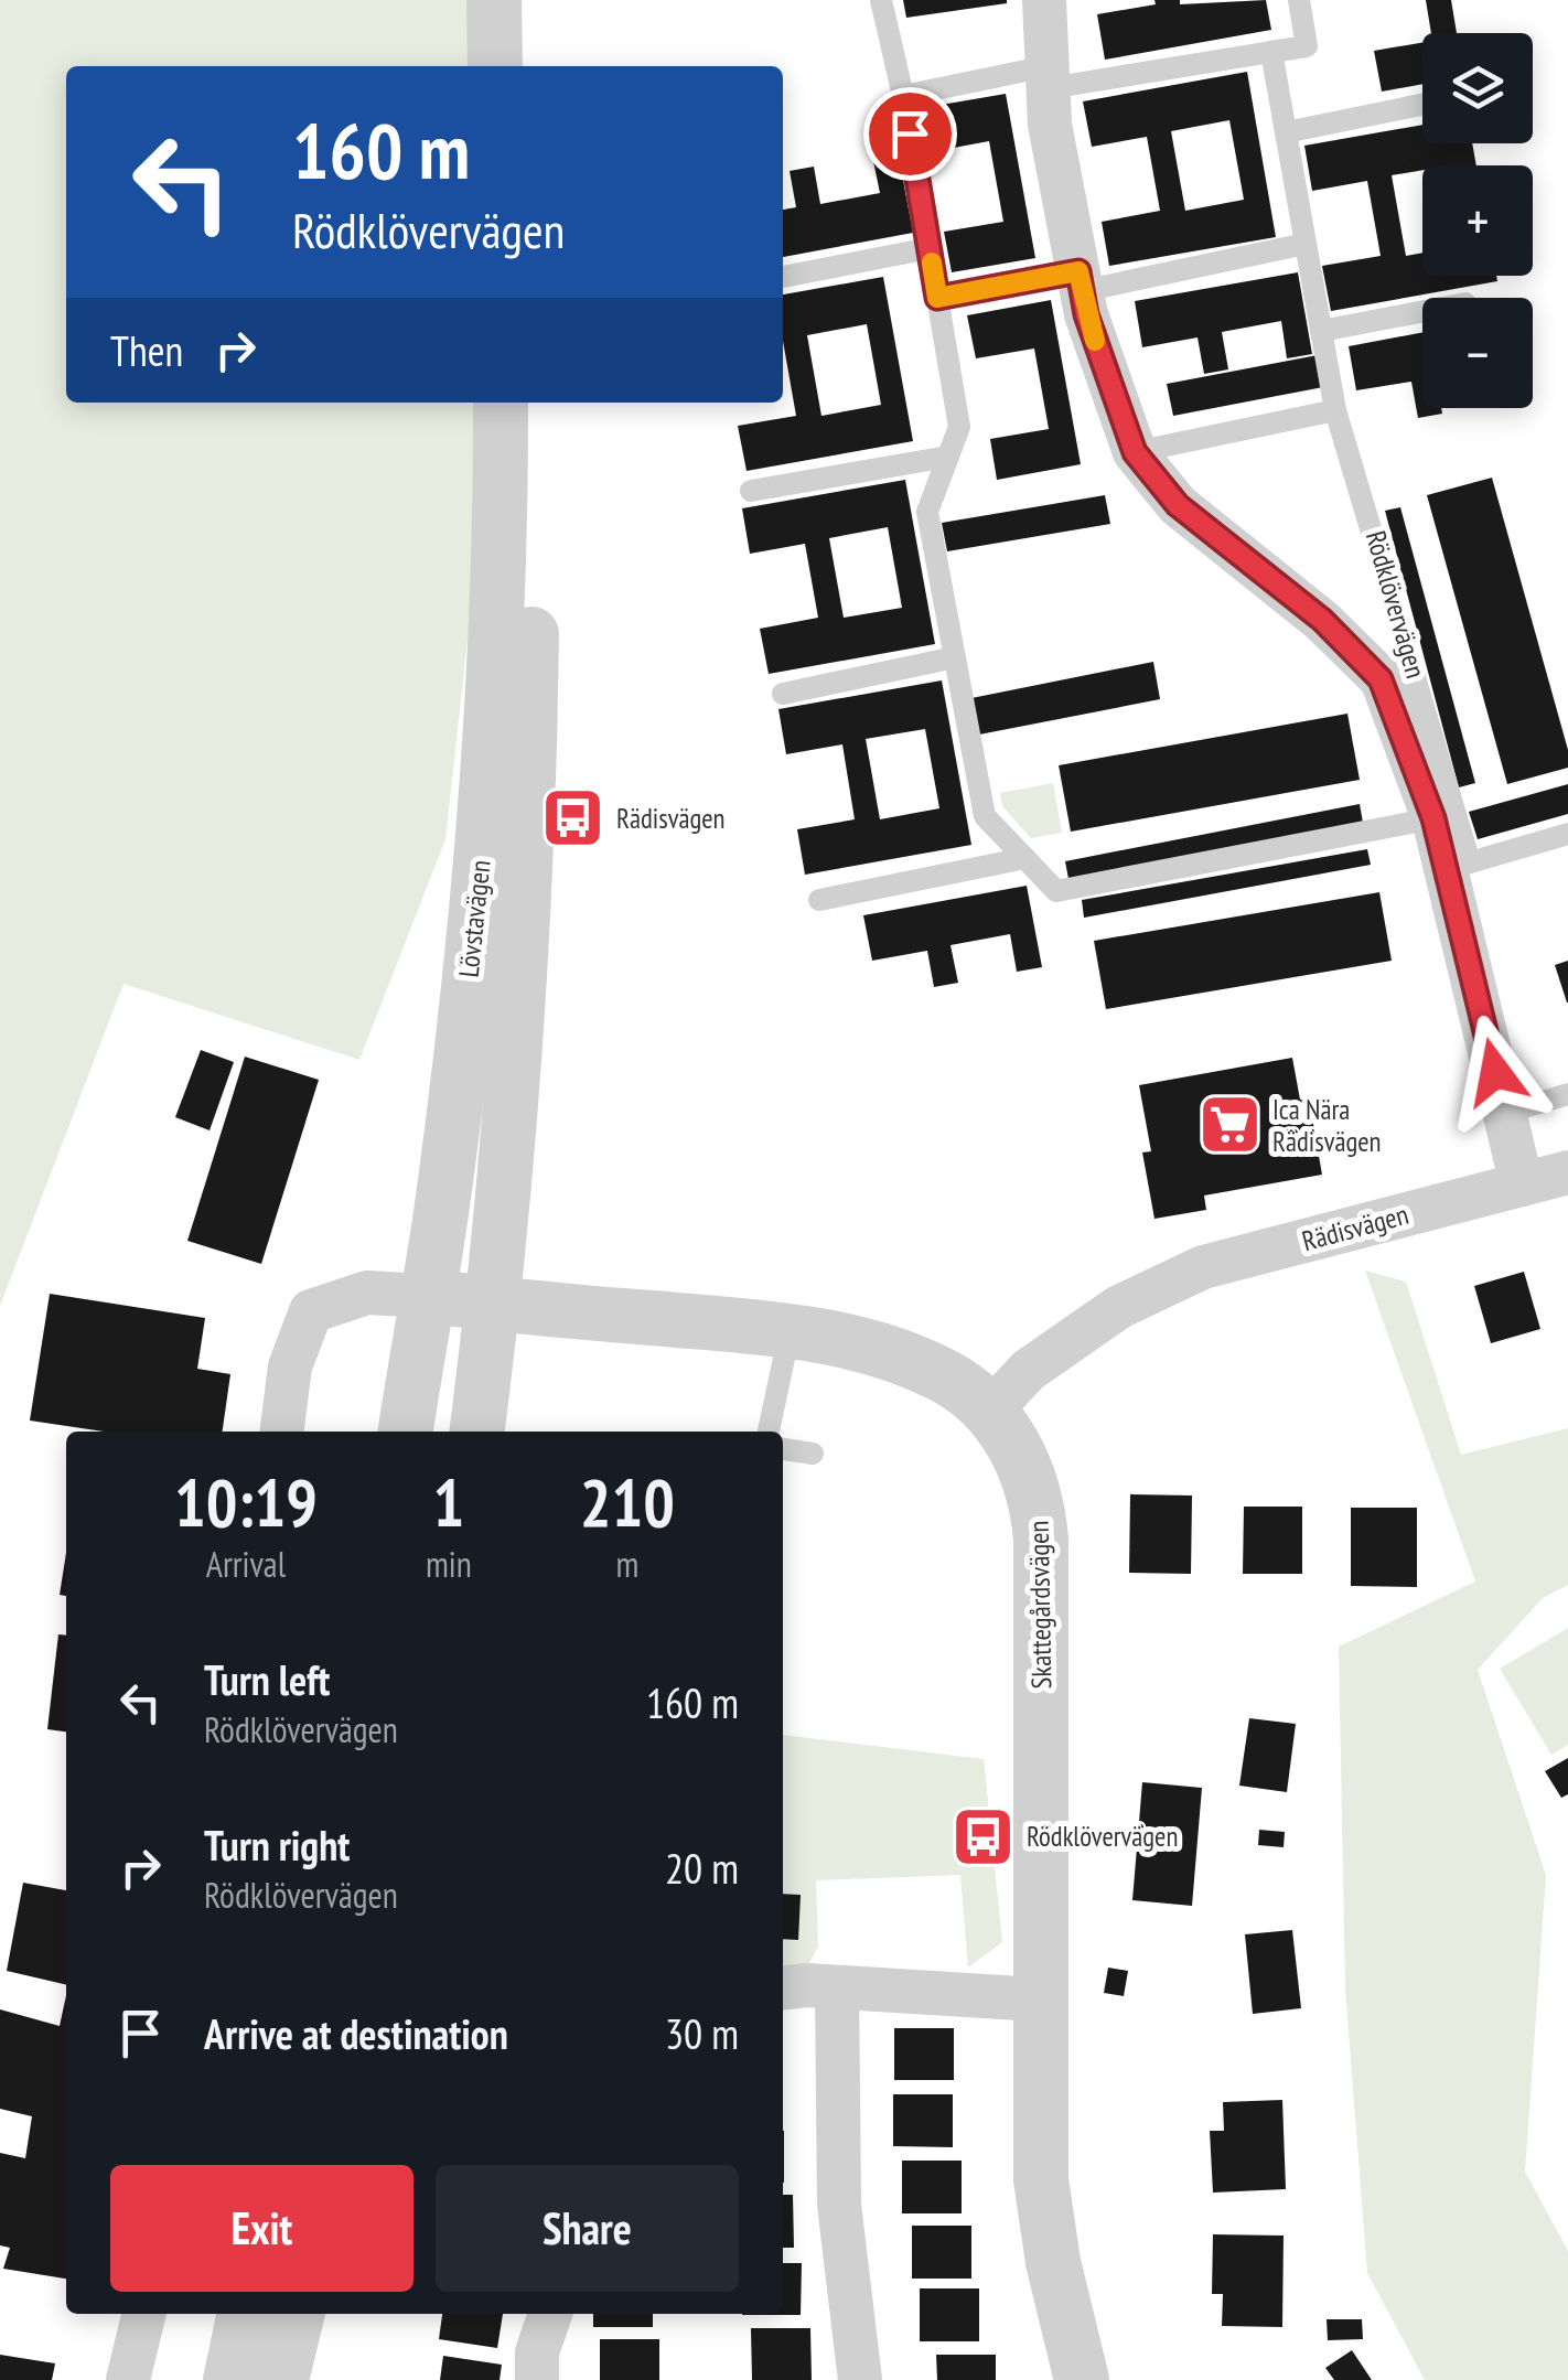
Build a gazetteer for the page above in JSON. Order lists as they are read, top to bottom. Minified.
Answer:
{"streets":{"street":["Rödklövervägen","Lövstavägen","Rädisvägen","Skattegårdsvägen"]},"crossings":[["Rödklövervägen","Rädisvägen"],["Lövstavägen","Skattegårdsvägen"],["Rädisvägen","Skattegårdsvägen"]],"places":{"bus stop":["Rädisvägen","Rödklövervägen"],"supermarket":["Ica Nära Rädisvägen"]},"page":{"map_buttons":["+","−"],"turn":["160 m","Rödklövervägen"],"then":"Then","eta":["10:19","Arrival","1","min","210","m"],"list":[{"name":"Turn left","note":"Rödklövervägen","value":"160 m"},{"name":"Turn right","note":"Rödklövervägen","value":"20 m"},{"name":"Arrive at destination","value":"30 m"}],"buttons":["Exit","Share"]}}
